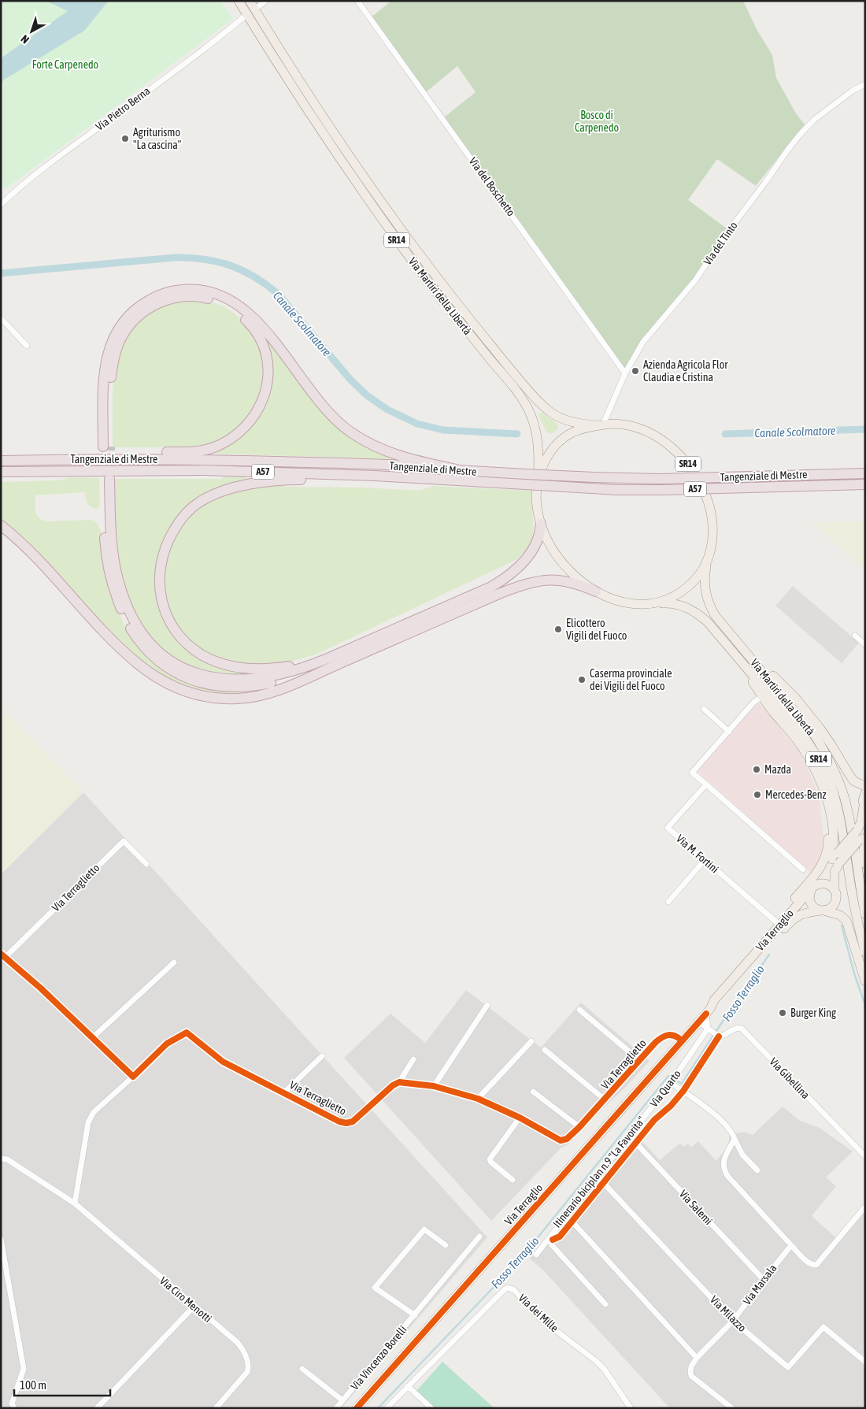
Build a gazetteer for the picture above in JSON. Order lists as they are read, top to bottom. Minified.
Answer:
{"streets":{"highway":["Tangenziale di Mestre","A57"],"main road":["SR14","Via Martiri della Libertà","Via Terraglio"],"street":["Via Pietro Berna","Via del Boschetto","Via del Tinto","Via M. Fortini","Via Terraglietto","Via Gibellina","Via Quarto","Via Salemi","Via Marsala","Via Ciro Menotti","Via dei Mille","Via Milazzo","Via Vincenzo Borelli"],"cycle path":["Itinerario biciplan n.9 \"La Favorita\""]},"crossings":[["Via Pietro Berna","Via Martiri della Libertà"],["Via del Boschetto","Via del Tinto"],["SR14","Via del Tinto"],["SR14","Via Martiri della Libertà"],["SR14","A57"],["SR14","Via Terraglio"],["Via del Tinto","Via Martiri della Libertà"],["Via Martiri della Libertà","Via Terraglio"],["Tangenziale di Mestre","A57"],["Via M. Fortini","Via Terraglio"],["Via Terraglietto","Via Terraglio"],["Via Terraglio","Via Gibellina"],["Via Gibellina","Via Quarto"],["Via Quarto","Via Salemi"],["Via Quarto","Via Milazzo"],["Via Salemi","Via Marsala"],["Via Marsala","Via Milazzo"]],"water":["Canale Scolmatore","Fosso Terraglio"],"parks":["Forte Carpenedo","Bosco di Carpenedo"],"places":["Agriturismo \"La cascina\"","Azienda Agricola Flor Claudia e Cristina","Elicottero Vigili del Fuoco","Caserma provinciale dei Vigili del Fuoco","Mazda","Mercedes-Benz","Burger King"],"scale_bar":"100 m","north":"bottom left"}
